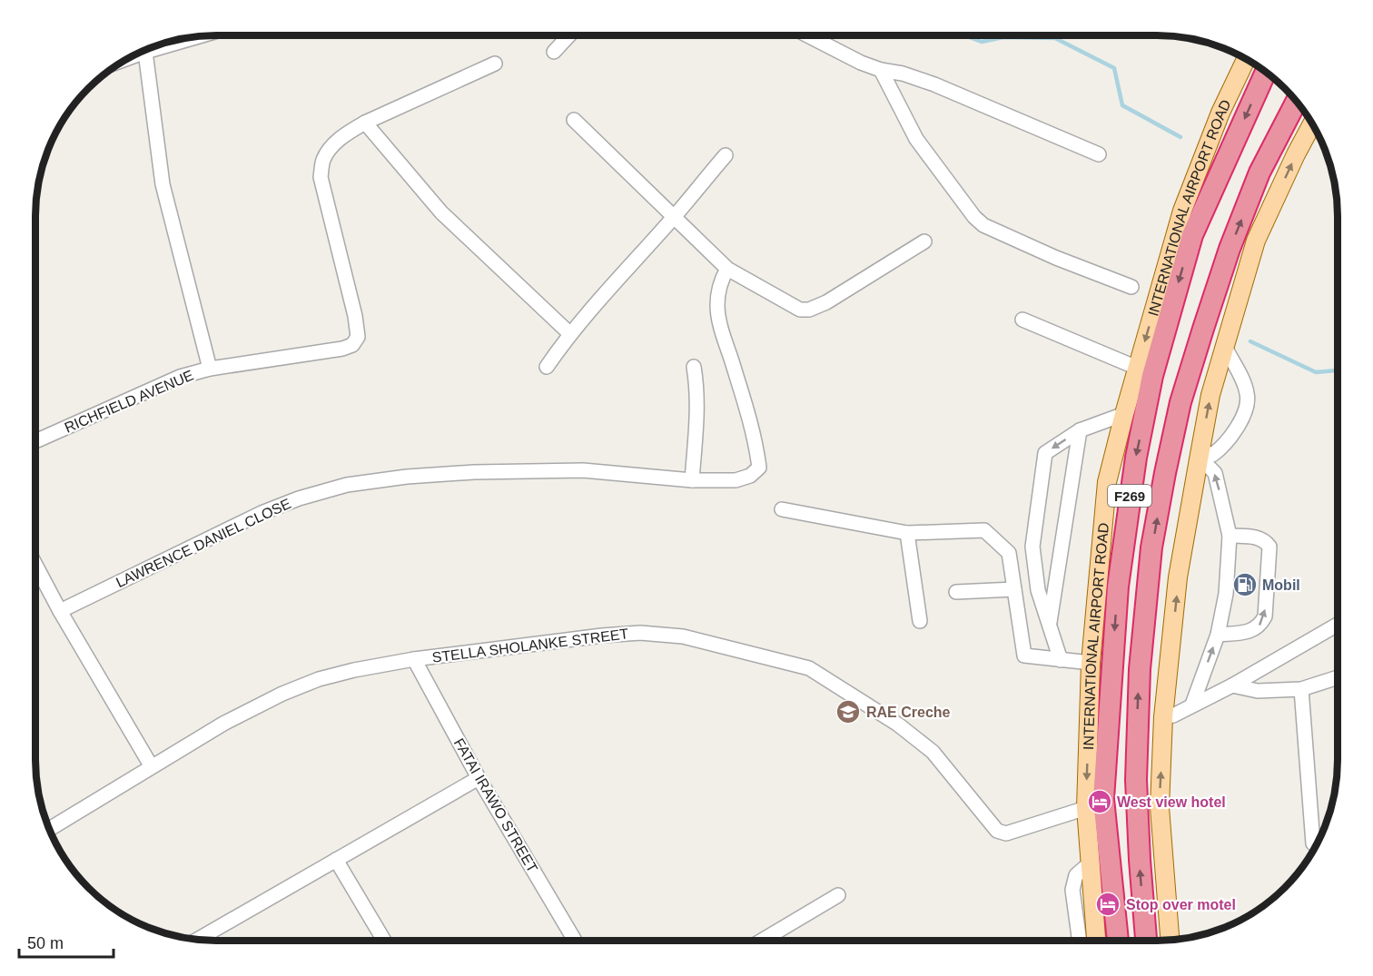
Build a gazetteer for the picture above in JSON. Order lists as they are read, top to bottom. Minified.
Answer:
{"streets":{"highway":["INTERNATIONAL AIRPORT ROAD","F269"],"street":["RICHFIELD AVENUE","LAWRENCE DANIEL CLOSE","STELLA SHOLANKE STREET","FATAI IRAWO STREET"]},"crossings":[["INTERNATIONAL AIRPORT ROAD","STELLA SHOLANKE STREET"],["STELLA SHOLANKE STREET","FATAI IRAWO STREET"]],"places":{"fuel station":["Mobil"],"school or university":["RAE Creche"],"hotel":["West view hotel","Stop over motel"]},"scale_bar":"50 m"}
